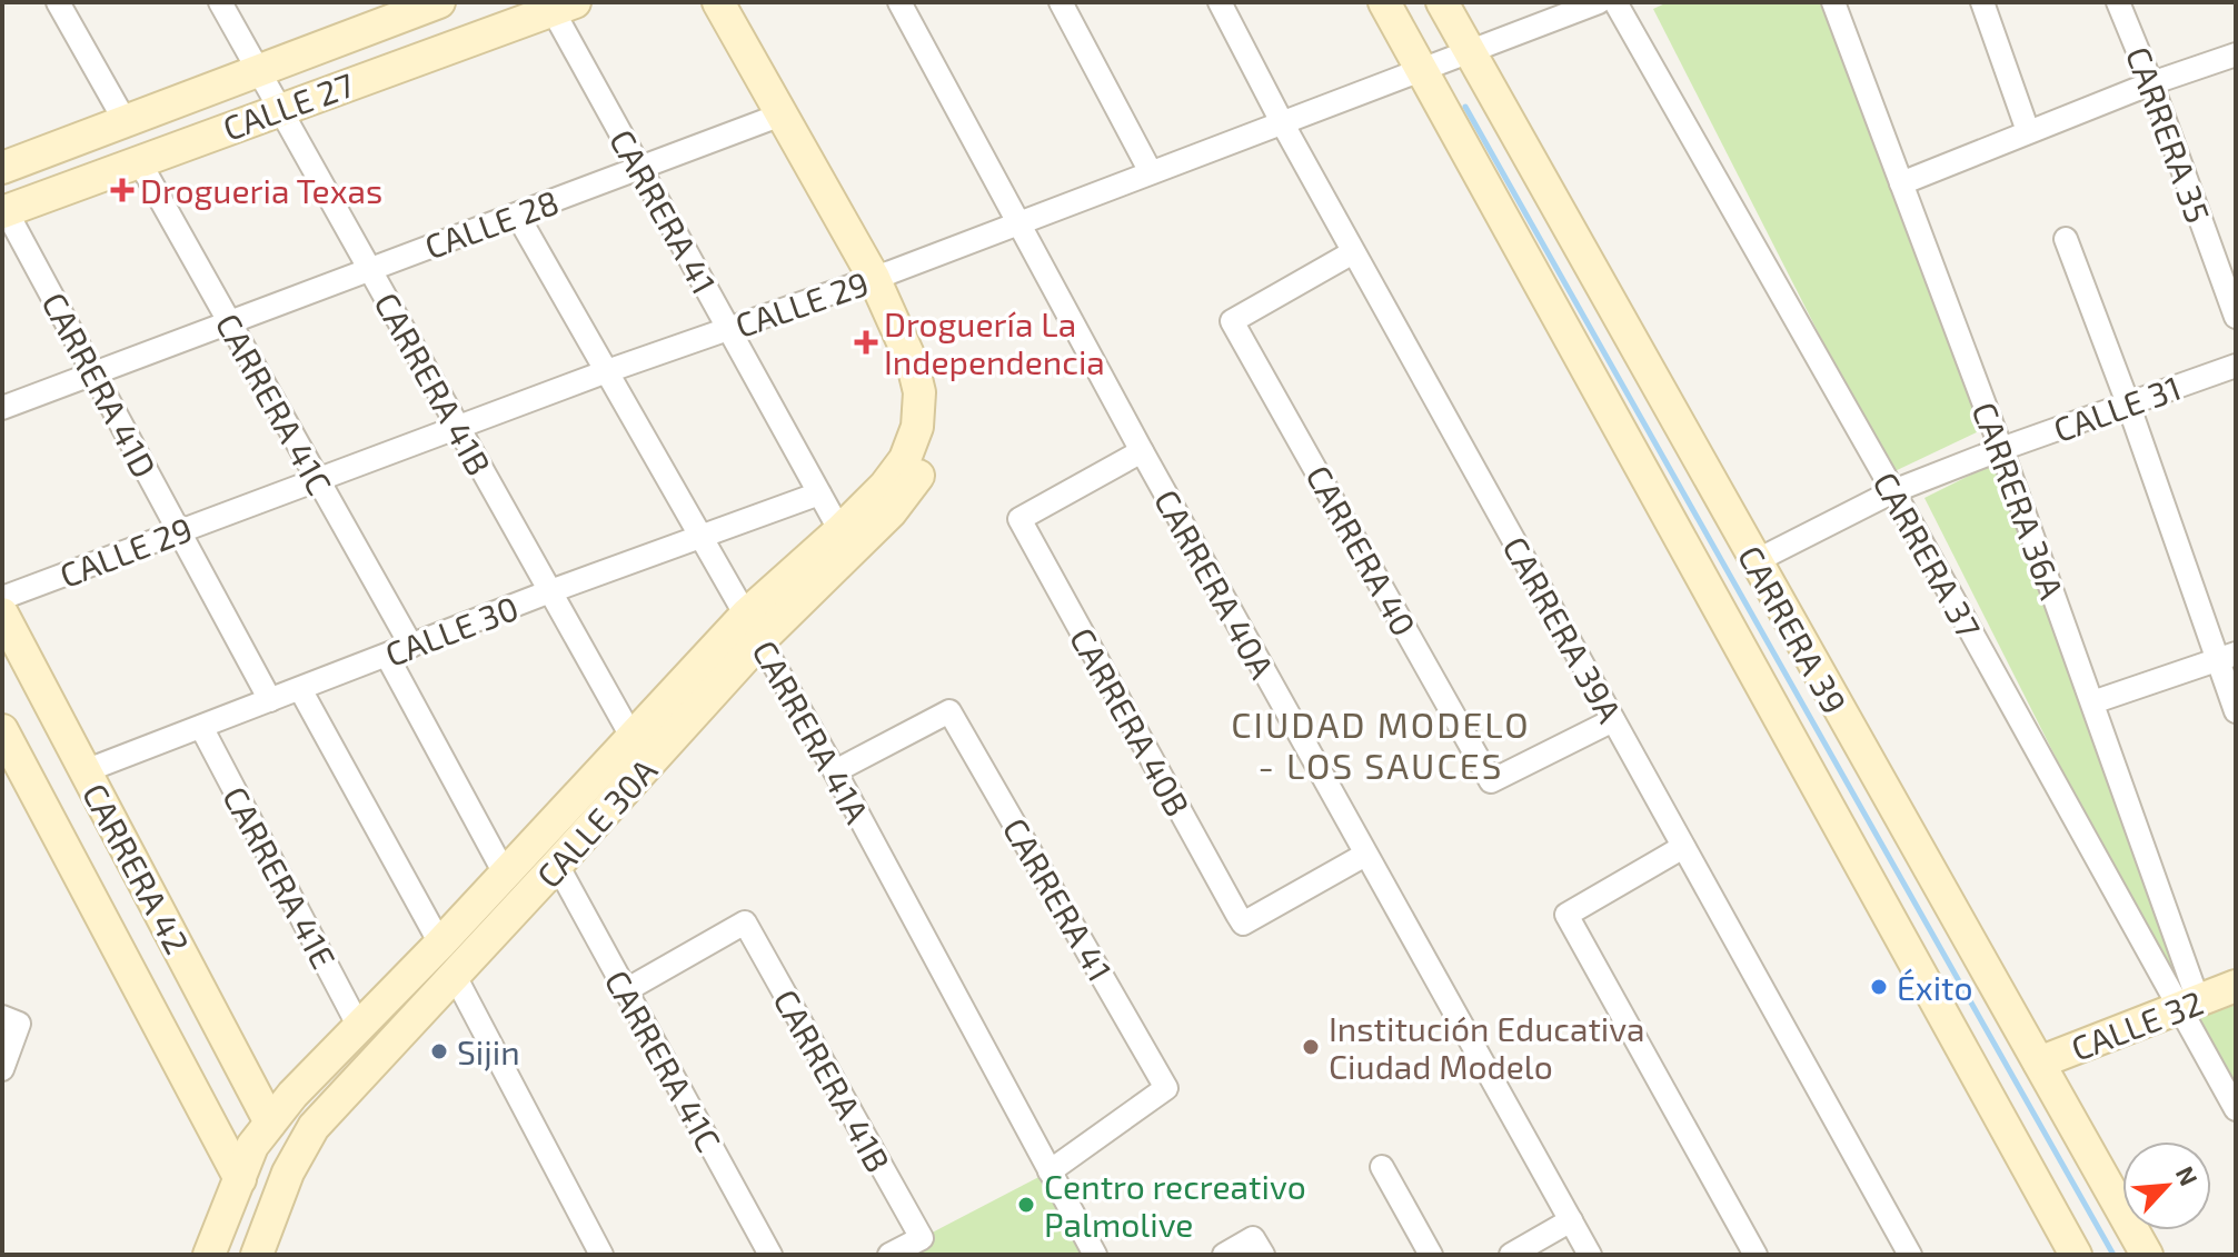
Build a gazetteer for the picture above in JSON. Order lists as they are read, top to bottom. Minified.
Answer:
{"streets":{"main road":["CALLE 27","CARRERA 39","CALLE 30A","CARRERA 42","CALLE 32"],"street":["CARRERA 35","CARRERA 41","CALLE 28","CALLE 29","CARRERA 41B","CARRERA 41D","CARRERA 41C","CALLE 31","CARRERA 36A","CARRERA 40","CARRERA 37","CARRERA 40A","CARRERA 39A","CALLE 30","CARRERA 40B","CARRERA 41A","CARRERA 41E"]},"crossings":[["CALLE 27","CARRERA 41"],["CALLE 27","CARRERA 41B"],["CALLE 27","CARRERA 41D"],["CALLE 27","CARRERA 41C"],["CARRERA 41","CALLE 28"],["CARRERA 41","CALLE 29"],["CARRERA 41","CALLE 30"],["CARRERA 41","CARRERA 41A"],["CARRERA 41","CALLE 30A"],["CALLE 28","CARRERA 41B"],["CALLE 28","CARRERA 41D"],["CALLE 28","CARRERA 41C"],["CALLE 28","CARRERA 41A"],["CALLE 29","CARRERA 41B"],["CALLE 29","CARRERA 41D"],["CALLE 29","CARRERA 41C"],["CALLE 29","CARRERA 40A"],["CALLE 29","CARRERA 39A"],["CALLE 29","CARRERA 39"],["CALLE 29","CARRERA 41A"],["CALLE 29","CALLE 30A"],["CARRERA 41B","CARRERA 41C"],["CARRERA 41B","CALLE 30"],["CARRERA 41B","CALLE 30A"],["CARRERA 41D","CALLE 30"],["CARRERA 41C","CALLE 30"],["CARRERA 41C","CALLE 30A"],["CALLE 31","CARRERA 36A"],["CALLE 31","CARRERA 37"],["CALLE 31","CARRERA 39"],["CARRERA 36A","CARRERA 37"],["CARRERA 36A","CALLE 32"],["CARRERA 40","CARRERA 39A"],["CARRERA 37","CALLE 32"],["CARRERA 40A","CARRERA 40B"],["CARRERA 39","CALLE 32"],["CALLE 30","CARRERA 41A"],["CALLE 30","CARRERA 42"],["CALLE 30","CARRERA 41E"],["CARRERA 41A","CALLE 30A"],["CALLE 30A","CARRERA 42"],["CALLE 30A","CARRERA 41E"]],"districts":["CIUDAD MODELO - LOS SAUCES"],"places":{"health":["Drogueria Texas","Droguería La Independencia"],"other":["Éxito","Institución Educativa Ciudad Modelo","Sijin","Centro recreativo Palmolive"]},"north":"top right"}
